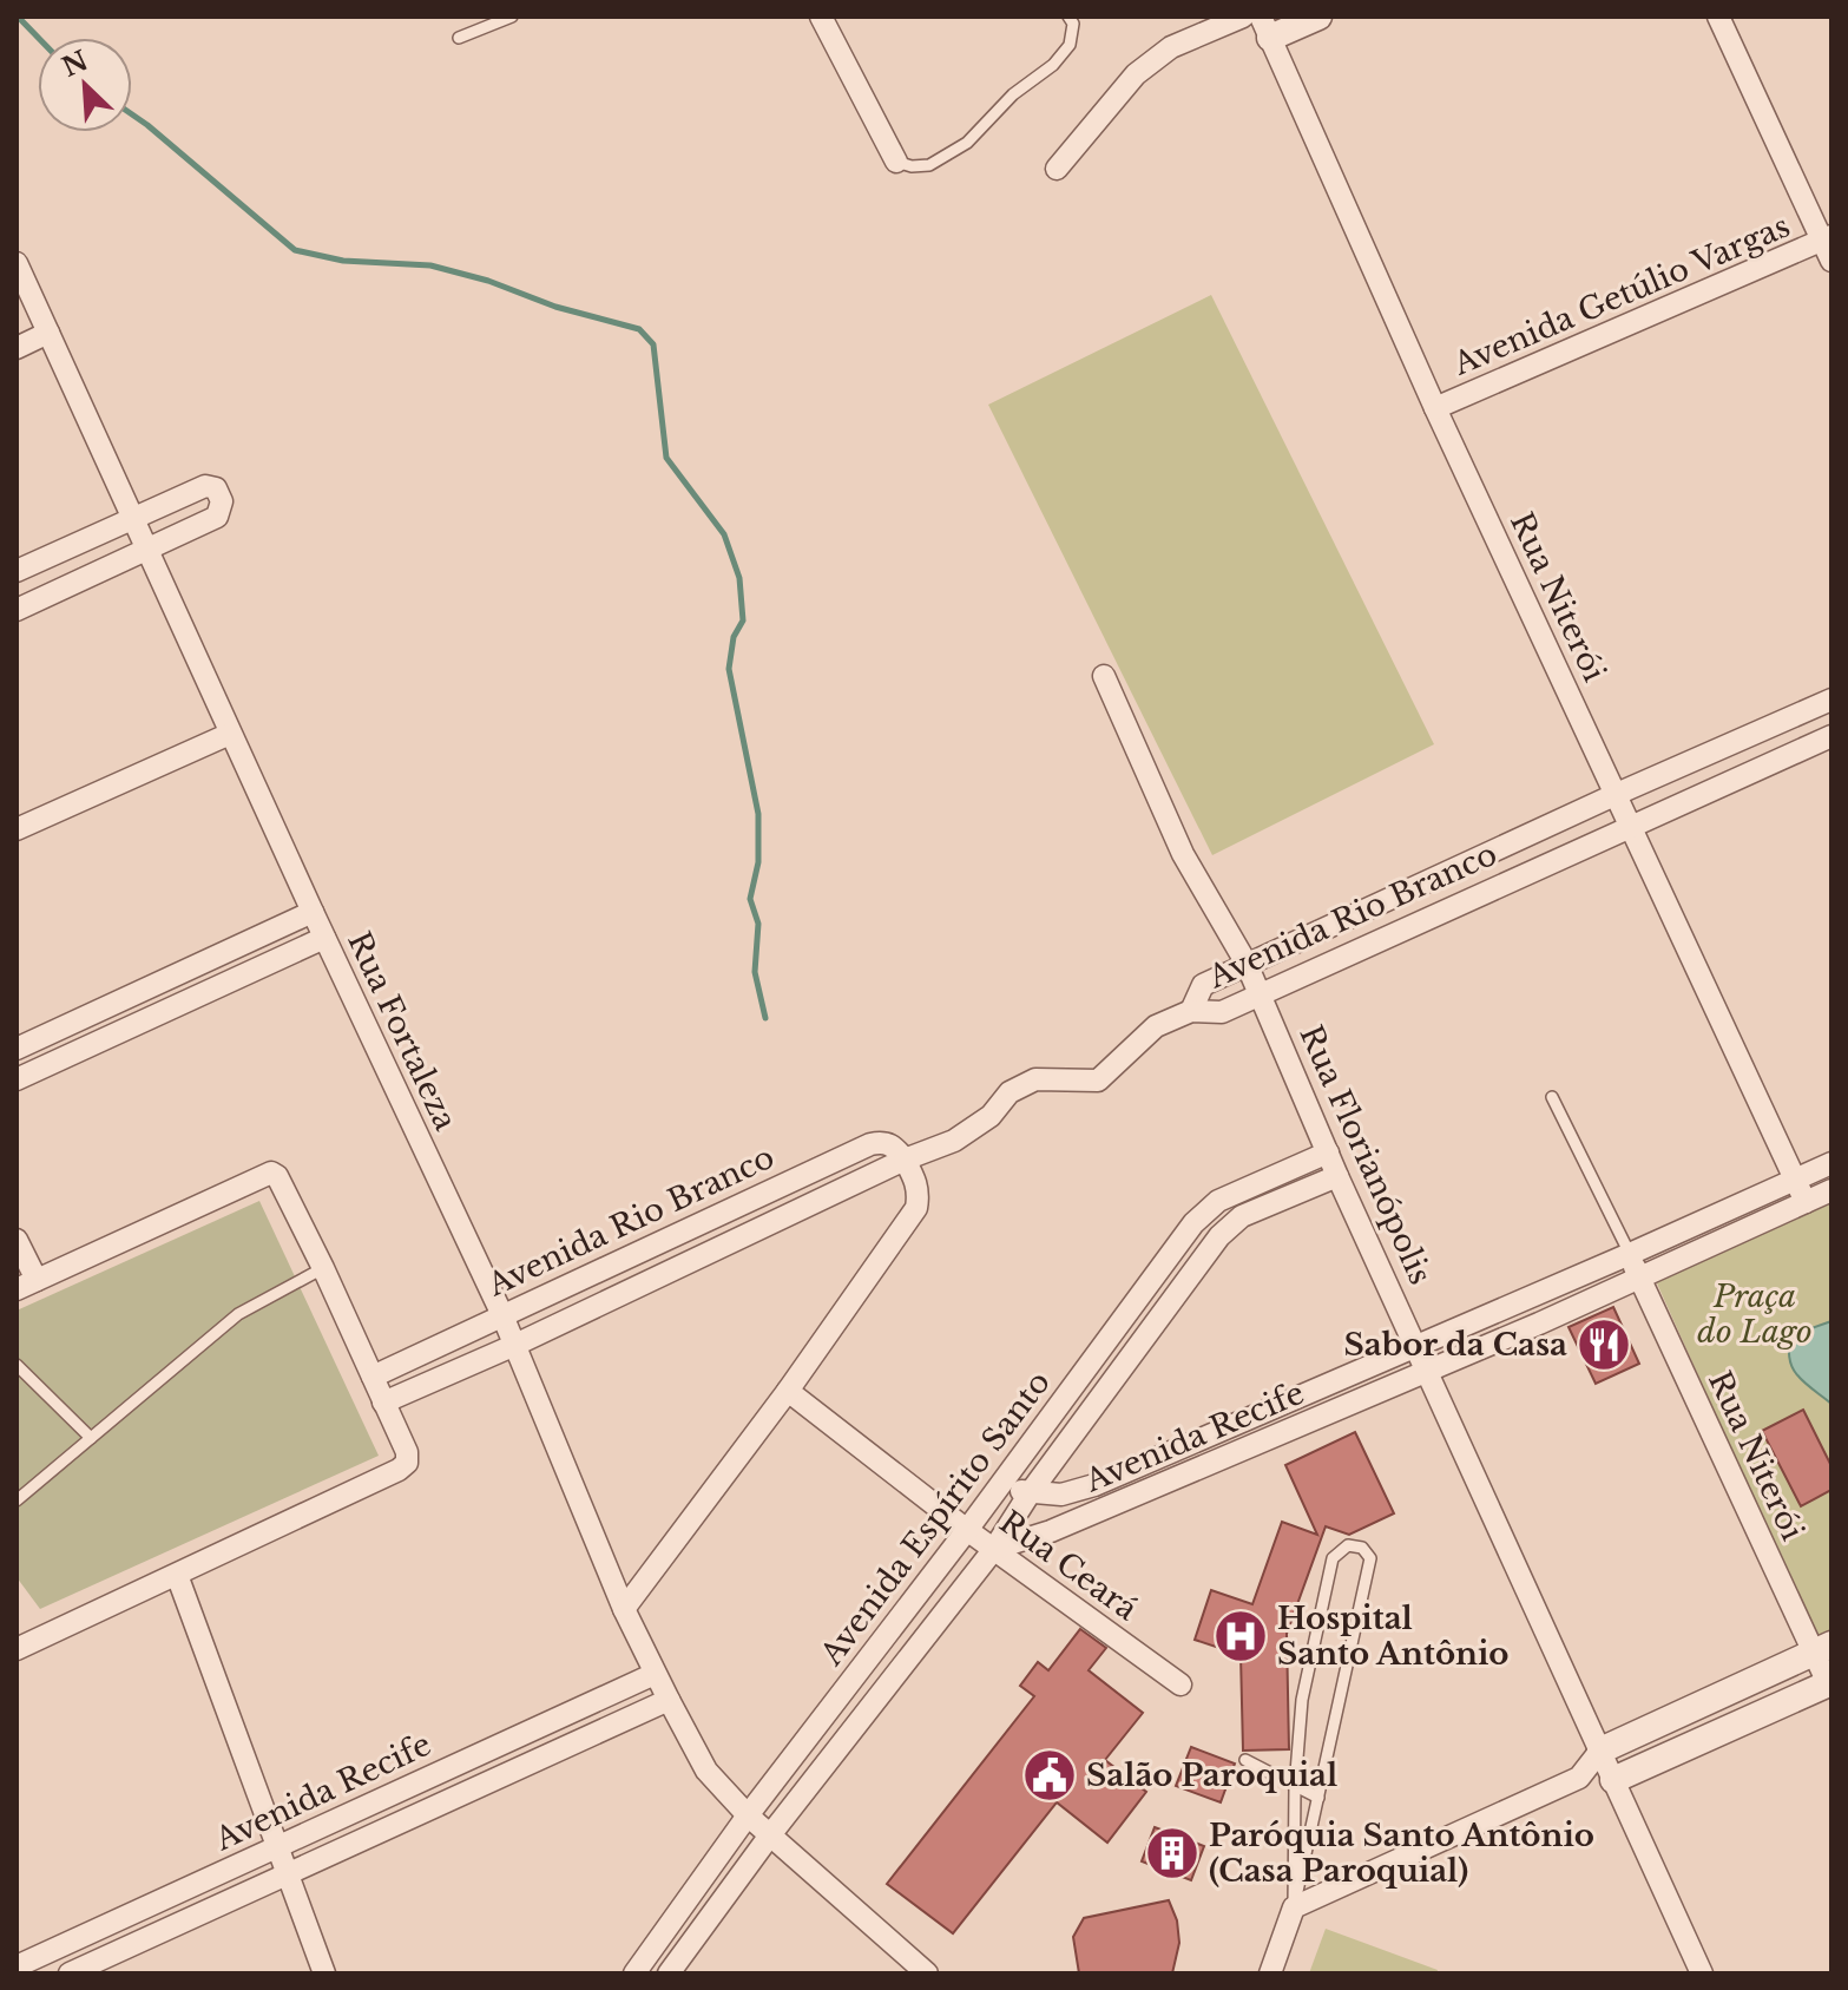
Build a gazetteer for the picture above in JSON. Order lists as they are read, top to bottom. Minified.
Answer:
{"streets":{"street":["Avenida Getúlio Vargas","Rua Niterói","Avenida Rio Branco","Rua Fortaleza","Rua Florianópolis","Avenida Recife","Avenida Espírito Santo","Rua Ceará"]},"crossings":[["Avenida Getúlio Vargas","Rua Niterói"],["Rua Niterói","Avenida Rio Branco"],["Rua Niterói","Avenida Recife"],["Avenida Rio Branco","Rua Fortaleza"],["Avenida Rio Branco","Rua Florianópolis"],["Rua Fortaleza","Avenida Recife"],["Rua Fortaleza","Avenida Espírito Santo"],["Rua Florianópolis","Avenida Recife"],["Rua Florianópolis","Avenida Espírito Santo"],["Avenida Recife","Avenida Espírito Santo"],["Avenida Recife","Rua Ceará"],["Avenida Espírito Santo","Rua Ceará"]],"parks":["Praça do Lago"],"places":{"restaurant":["Sabor da Casa"],"hospital":["Hospital Santo Antônio"],"public building":["Salão Paroquial"],"building":["Paróquia Santo Antônio (Casa Paroquial)"]},"north":"top left"}
